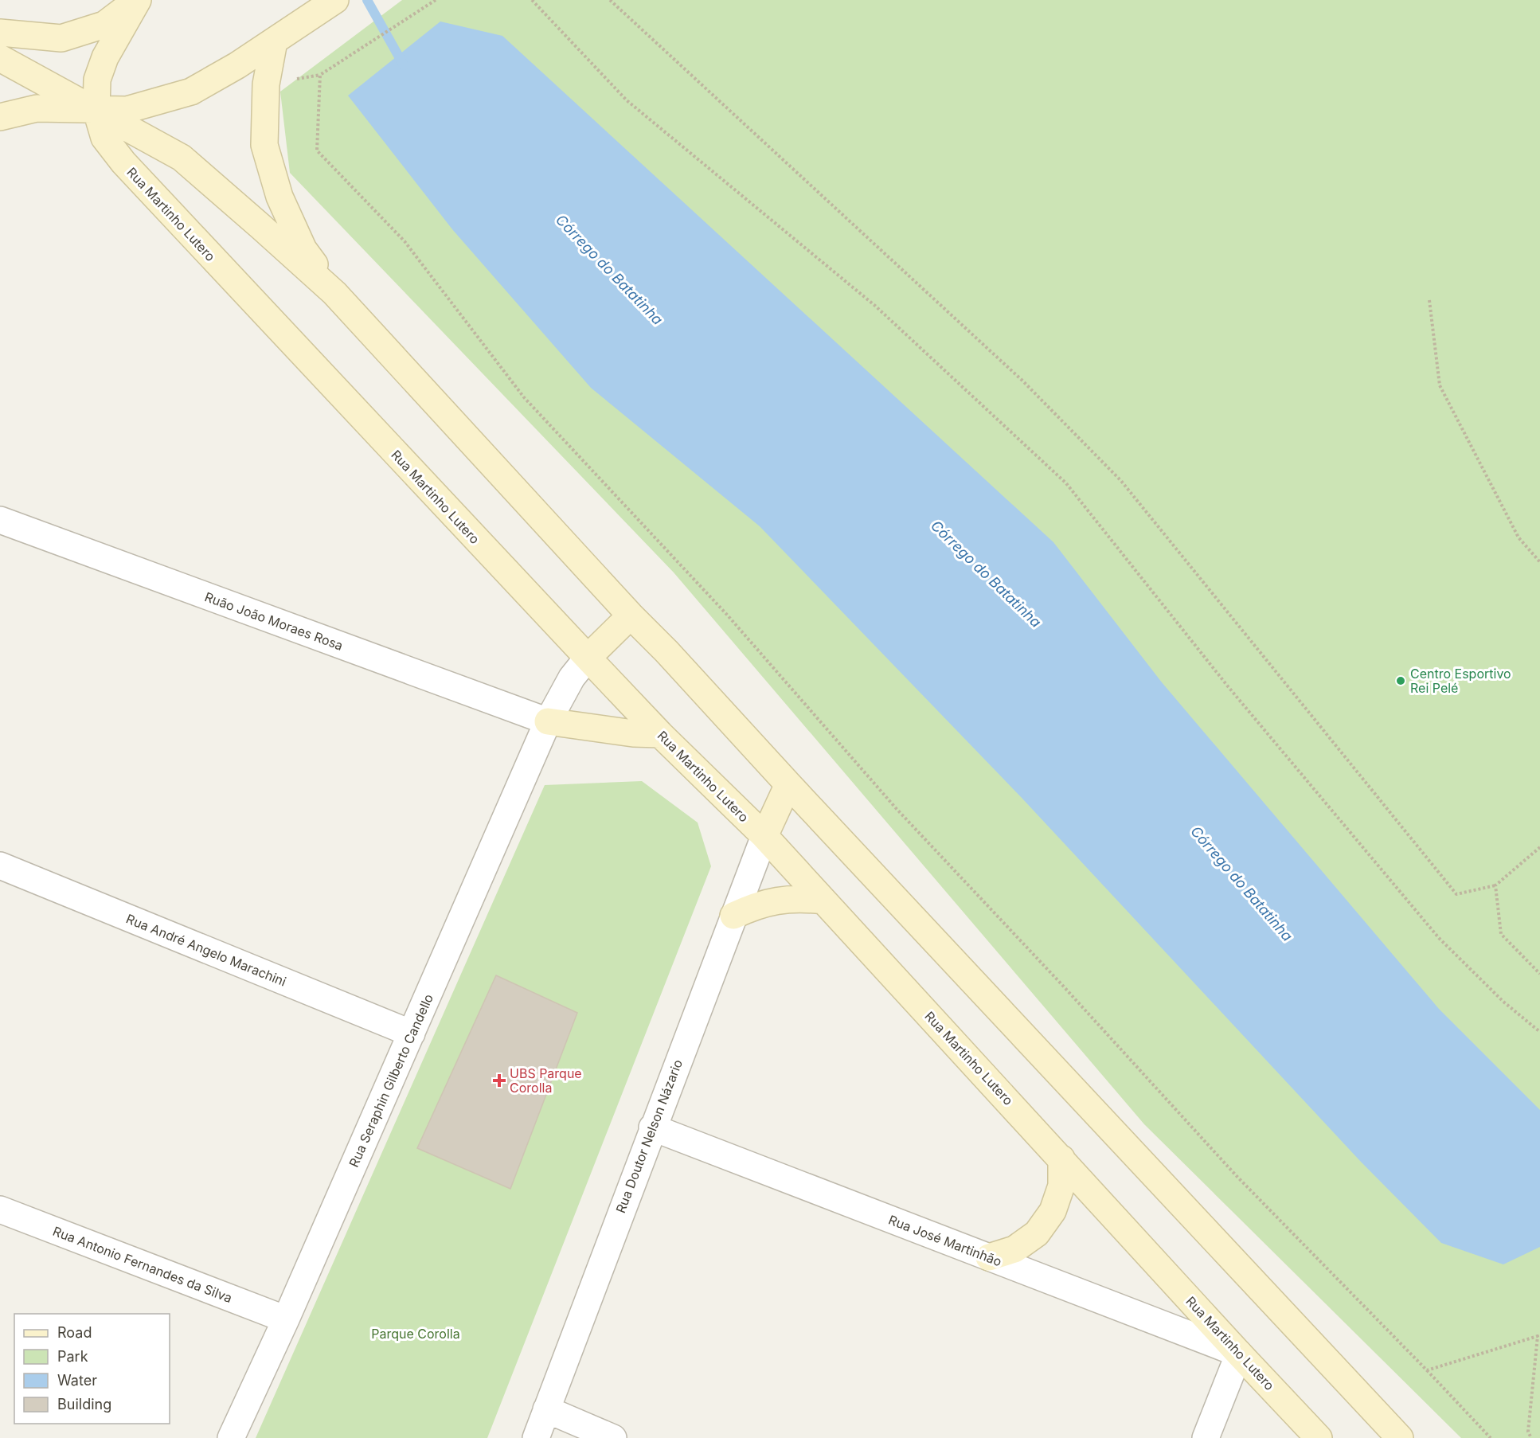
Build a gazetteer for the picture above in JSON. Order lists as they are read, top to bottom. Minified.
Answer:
{"streets":{"main road":["Rua Martinho Lutero"],"street":["Ruão João Moraes Rosa","Rua André Angelo Marachini","Rua Seraphin Gilberto Candello","Rua Doutor Nelson Názario","Rua José Martinhão","Rua Antonio Fernandes da Silva"]},"crossings":[["Rua Martinho Lutero","Rua Seraphin Gilberto Candello"],["Rua Martinho Lutero","Rua Doutor Nelson Názario"],["Rua Martinho Lutero","Rua José Martinhão"],["Ruão João Moraes Rosa","Rua Seraphin Gilberto Candello"],["Rua André Angelo Marachini","Rua Seraphin Gilberto Candello"],["Rua Seraphin Gilberto Candello","Rua Antonio Fernandes da Silva"],["Rua Doutor Nelson Názario","Rua José Martinhão"]],"water":["Córrego do Batatinha"],"parks":["Parque Corolla"],"places":{"other":["Centro Esportivo Rei Pelé"],"health":["UBS Parque Corolla"]},"legend":["Road","Park","Water","Building"]}
